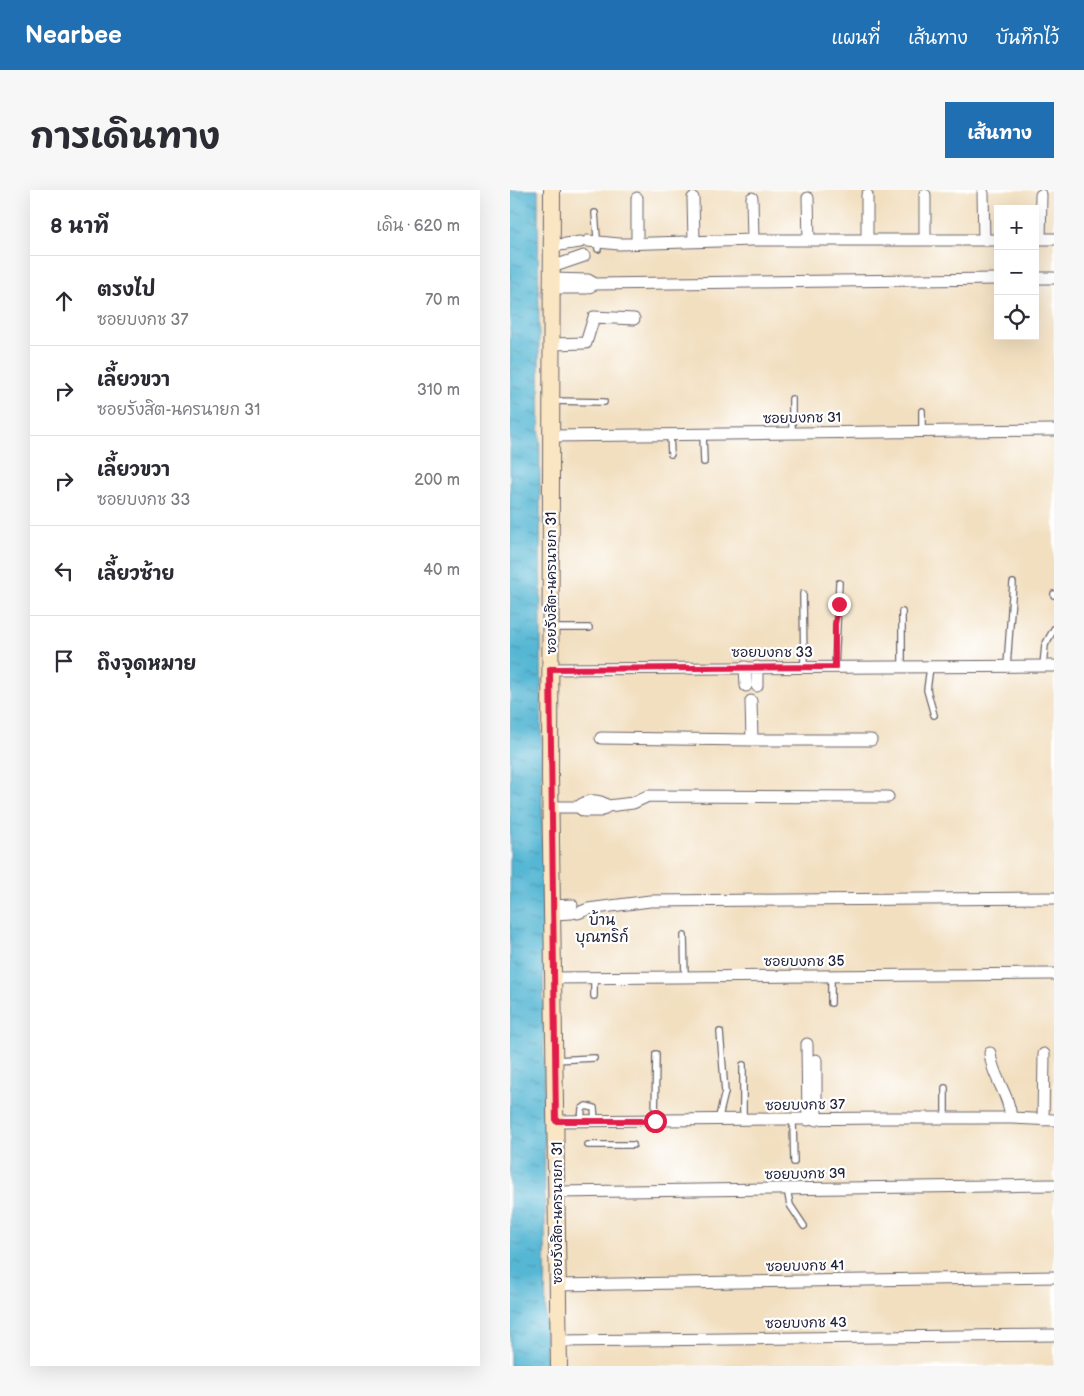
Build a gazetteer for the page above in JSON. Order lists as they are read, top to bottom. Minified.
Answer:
{"streets":{"street":["ซอยบงกช 31","ซอยรังสิต-นครนายก 31","ซอยบงกช 33","ซอยบงกช 35","ซอยบงกช 37","ซอยบงกช 39","ซอยบงกช 41","ซอยบงกช 43"]},"crossings":[["ซอยบงกช 31","ซอยรังสิต-นครนายก 31"],["ซอยรังสิต-นครนายก 31","ซอยบงกช 33"],["ซอยรังสิต-นครนายก 31","ซอยบงกช 35"],["ซอยรังสิต-นครนายก 31","ซอยบงกช 37"],["ซอยรังสิต-นครนายก 31","ซอยบงกช 39"],["ซอยรังสิต-นครนายก 31","ซอยบงกช 41"],["ซอยรังสิต-นครนายก 31","ซอยบงกช 43"]],"districts":["บ้าน บุณฑริก์"],"page":{"header":"Nearbee","nav":["แผนที่","เส้นทาง","บันทึกไว้"],"title":"การเดินทาง","buttons":"เส้นทาง","heading":["8 นาที","เดิน · 620 m"],"map_buttons":["+","−"],"list":[["ตรงไป","ซอยบงกช 37","70 m"],["เลี้ยวขวา","ซอยรังสิต-นครนายก 31","310 m"],["เลี้ยวขวา","ซอยบงกช 33","200 m"],["เลี้ยวซ้าย","40 m"],"ถึงจุดหมาย"]}}
